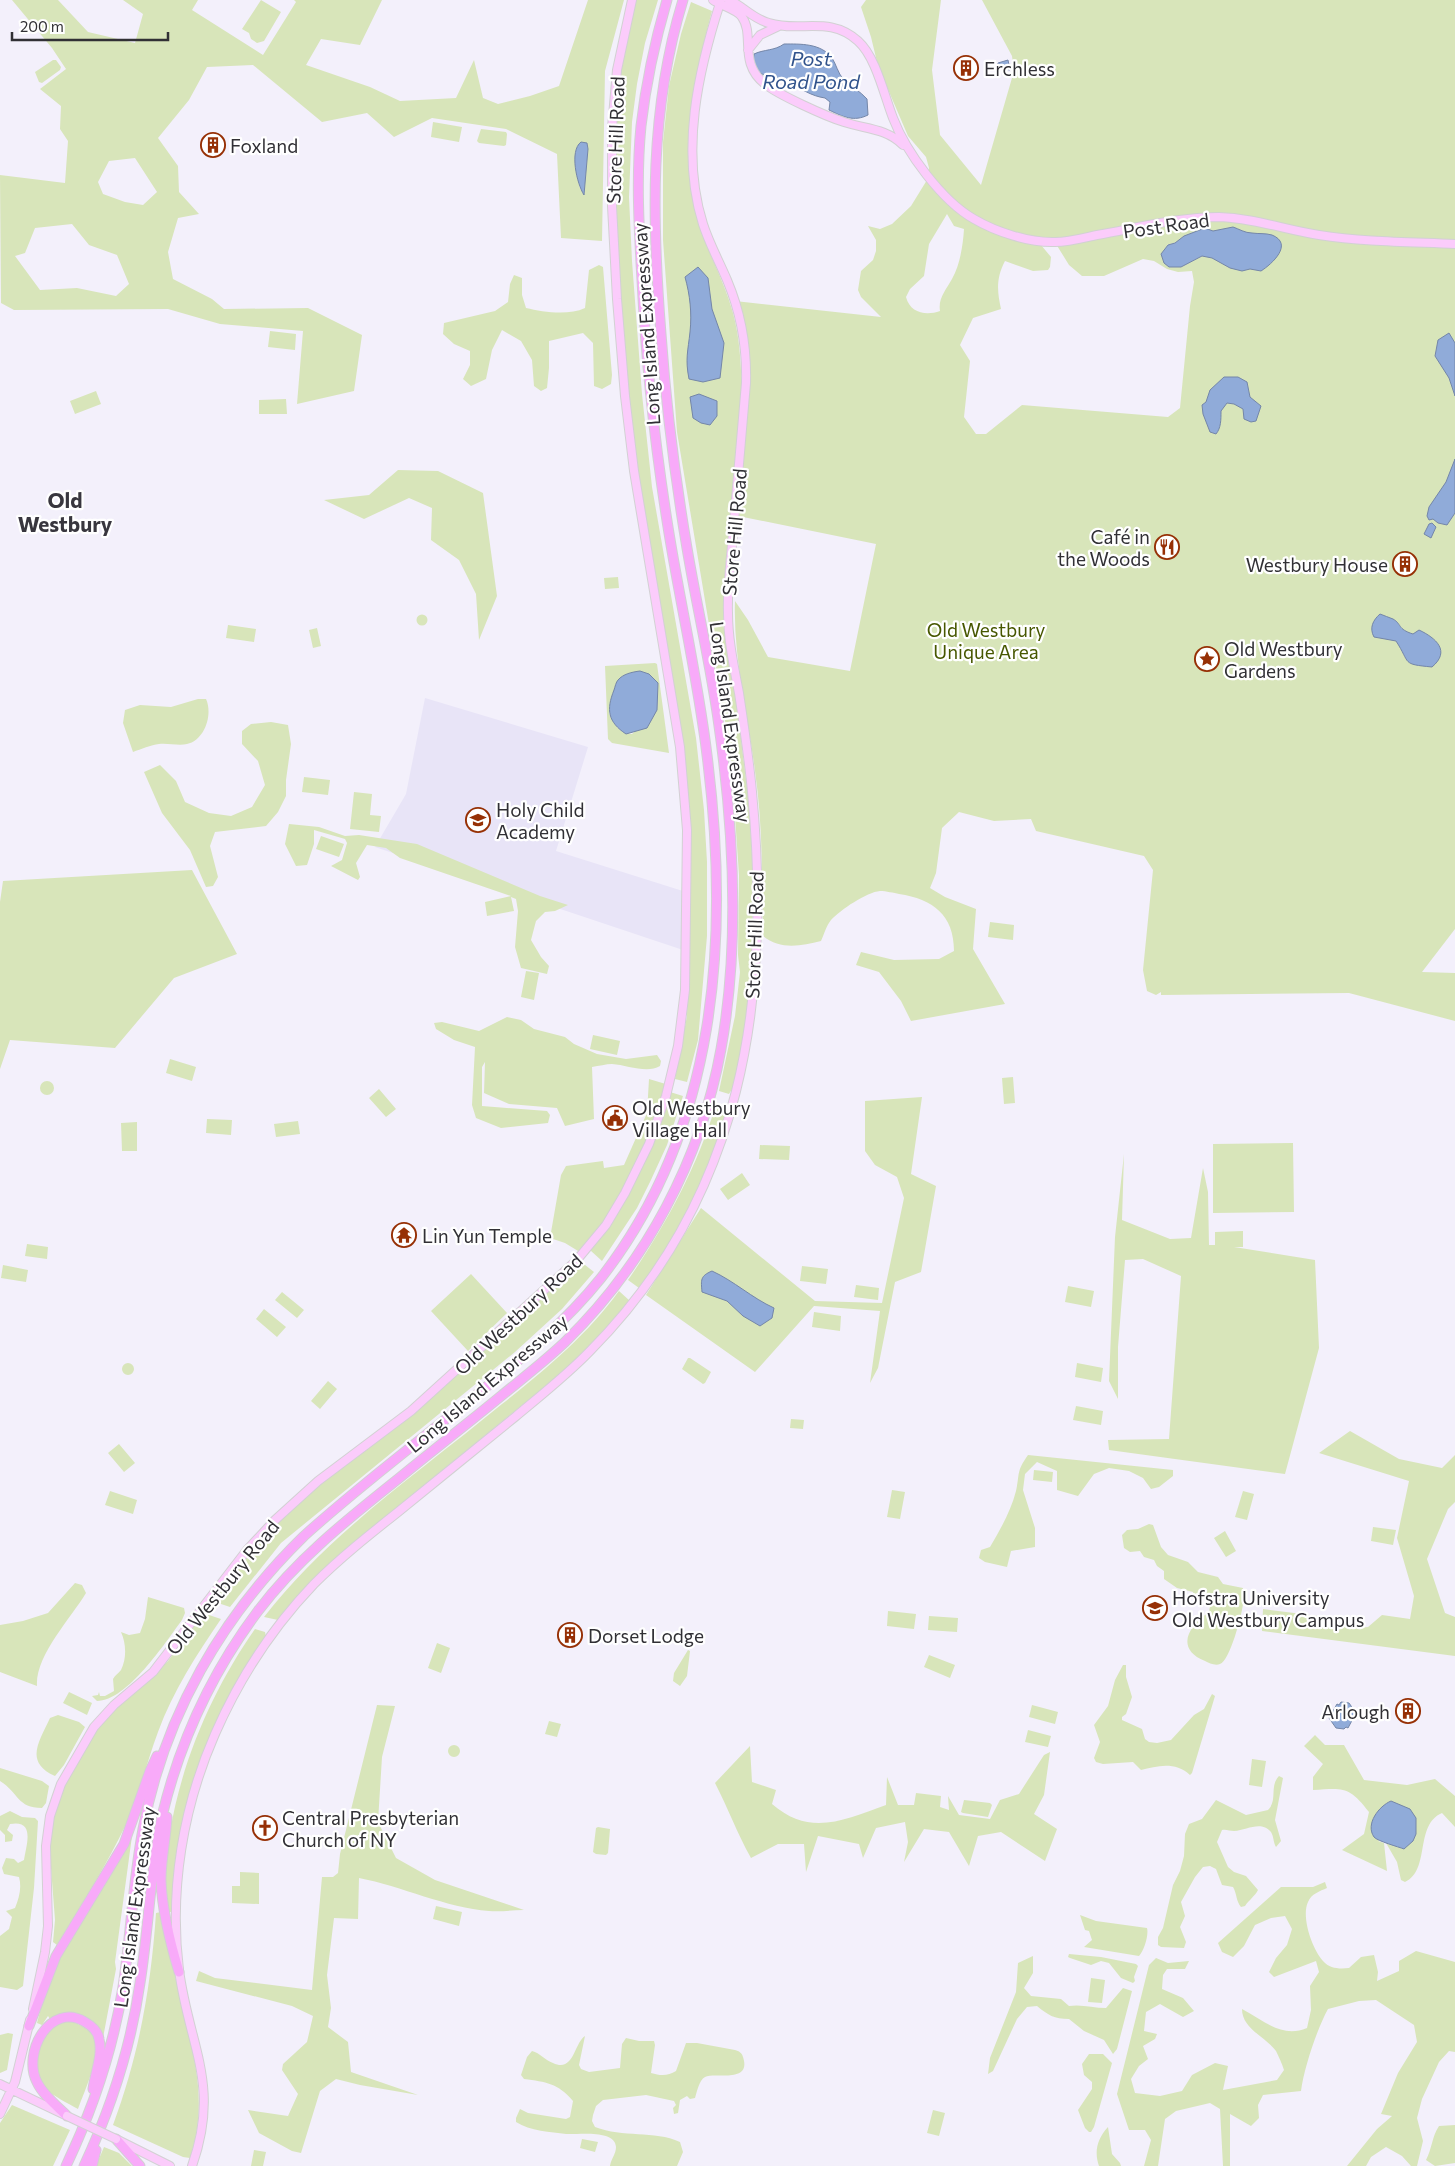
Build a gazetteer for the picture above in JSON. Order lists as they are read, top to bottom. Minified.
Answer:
{"streets":{"highway":["Long Island Expressway"],"main road":["Store Hill Road","Post Road","Old Westbury Road"]},"crossings":[["Store Hill Road","Post Road"],["Store Hill Road","Old Westbury Road"]],"districts":["Old Westbury"],"water":["Post Road Pond"],"parks":["Old Westbury Unique Area"],"places":{"building":["Erchless","Foxland","Westbury House","Dorset Lodge","Arlough"],"restaurant":["Café in the Woods"],"place":["Old Westbury Gardens"],"school or university":["Holy Child Academy","Hofstra University Old Westbury Campus"],"public building":["Old Westbury Village Hall"],"temple":["Lin Yun Temple"],"church":["Central Presbyterian Church of NY"]},"scale_bar":"200 m"}
